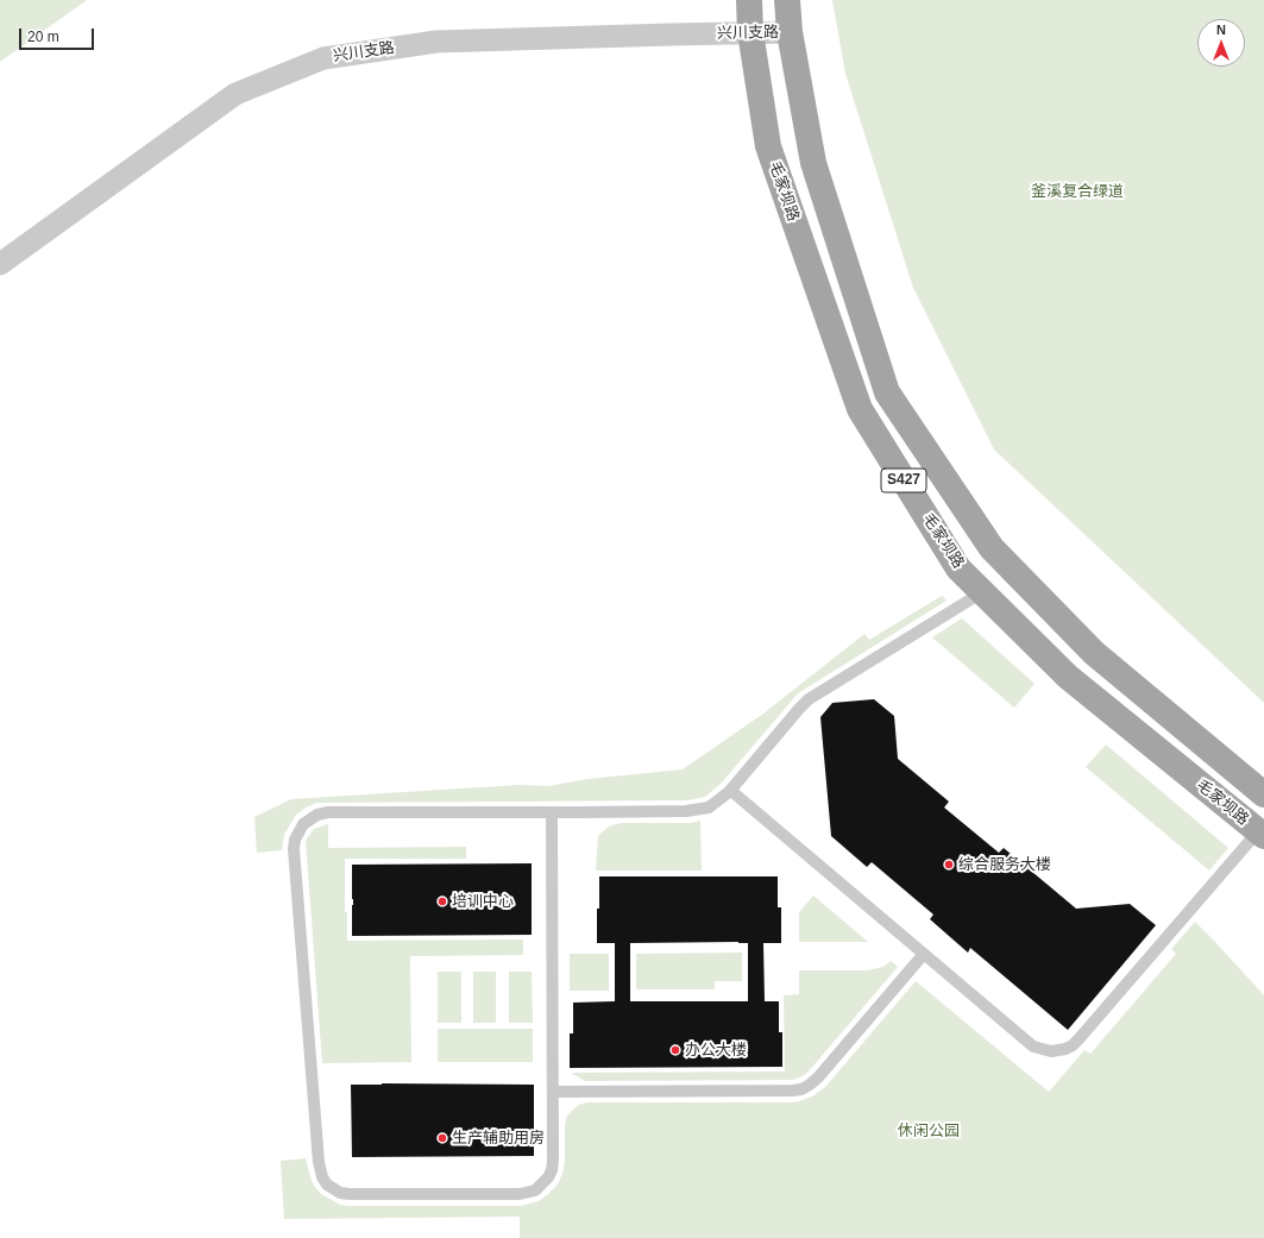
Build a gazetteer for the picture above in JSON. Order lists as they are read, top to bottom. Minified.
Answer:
{"streets":{"main road":["毛家坝路","S427"],"street":["兴川支路"]},"crossings":[["兴川支路","毛家坝路"],["兴川支路","S427"]],"parks":["釜溪复合绿道","休闲公园"],"places":["综合服务大楼","培训中心","办公大楼","生产辅助用房"],"scale_bar":"20 m","north":"top"}
